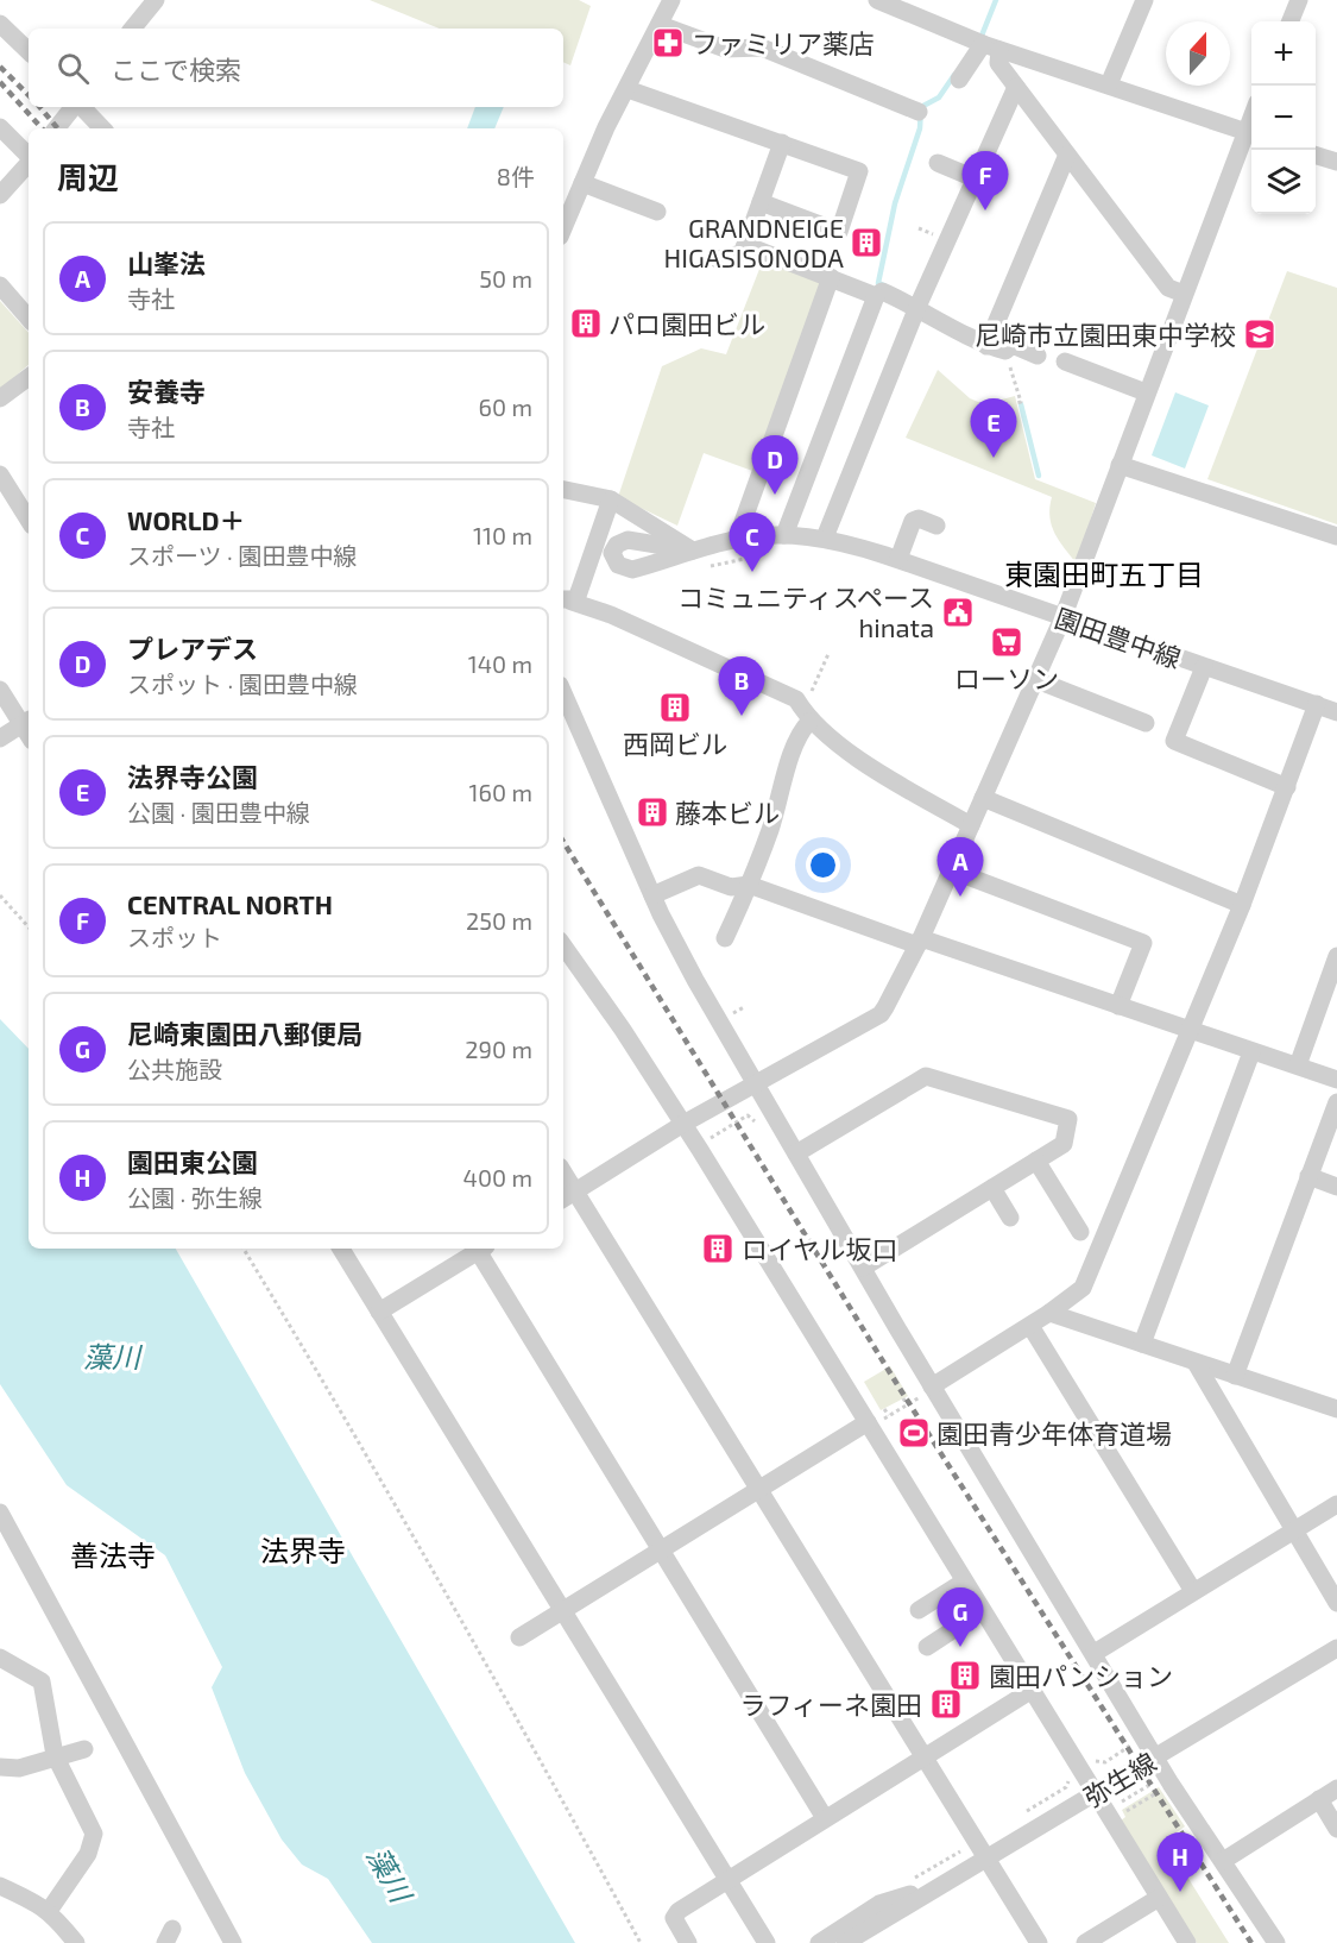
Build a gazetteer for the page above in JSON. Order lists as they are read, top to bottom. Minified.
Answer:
{"streets":{"street":["園田豊中線","弥生線"]},"districts":["東園田町五丁目","法界寺","善法寺"],"water":["藻川"],"places":{"pharmacy":["ファミリア薬店"],"building":["GRANDNEIGE HIGASISONODA","パロ園田ビル","西岡ビル","藤本ビル","ロイヤル坂口","園田パンション","ラフィーネ園田"],"school or university":["尼崎市立園田東中学校"],"public building":["コミュニティスペース hinata"],"supermarket":["ローソン"],"sports":["園田青少年体育道場"]},"north":"top","page":{"map_buttons":["+","−"],"search":"ここで検索","heading":["周辺","8件"],"pins":["F","E","D","C","B","A","G","H"],"list":[{"mark":"A","name":"山峯法","note":"寺社","value":"50 m"},{"mark":"B","name":"安養寺","note":"寺社","value":"60 m"},{"mark":"C","name":"WORLD＋","note":"スポーツ · 園田豊中線","value":"110 m"},{"mark":"D","name":"プレアデス","note":"スポット · 園田豊中線","value":"140 m"},{"mark":"E","name":"法界寺公園","note":"公園 · 園田豊中線","value":"160 m"},{"mark":"F","name":"CENTRAL NORTH","note":"スポット","value":"250 m"},{"mark":"G","name":"尼崎東園田八郵便局","note":"公共施設","value":"290 m"},{"mark":"H","name":"園田東公園","note":"公園 · 弥生線","value":"400 m"}]}}
